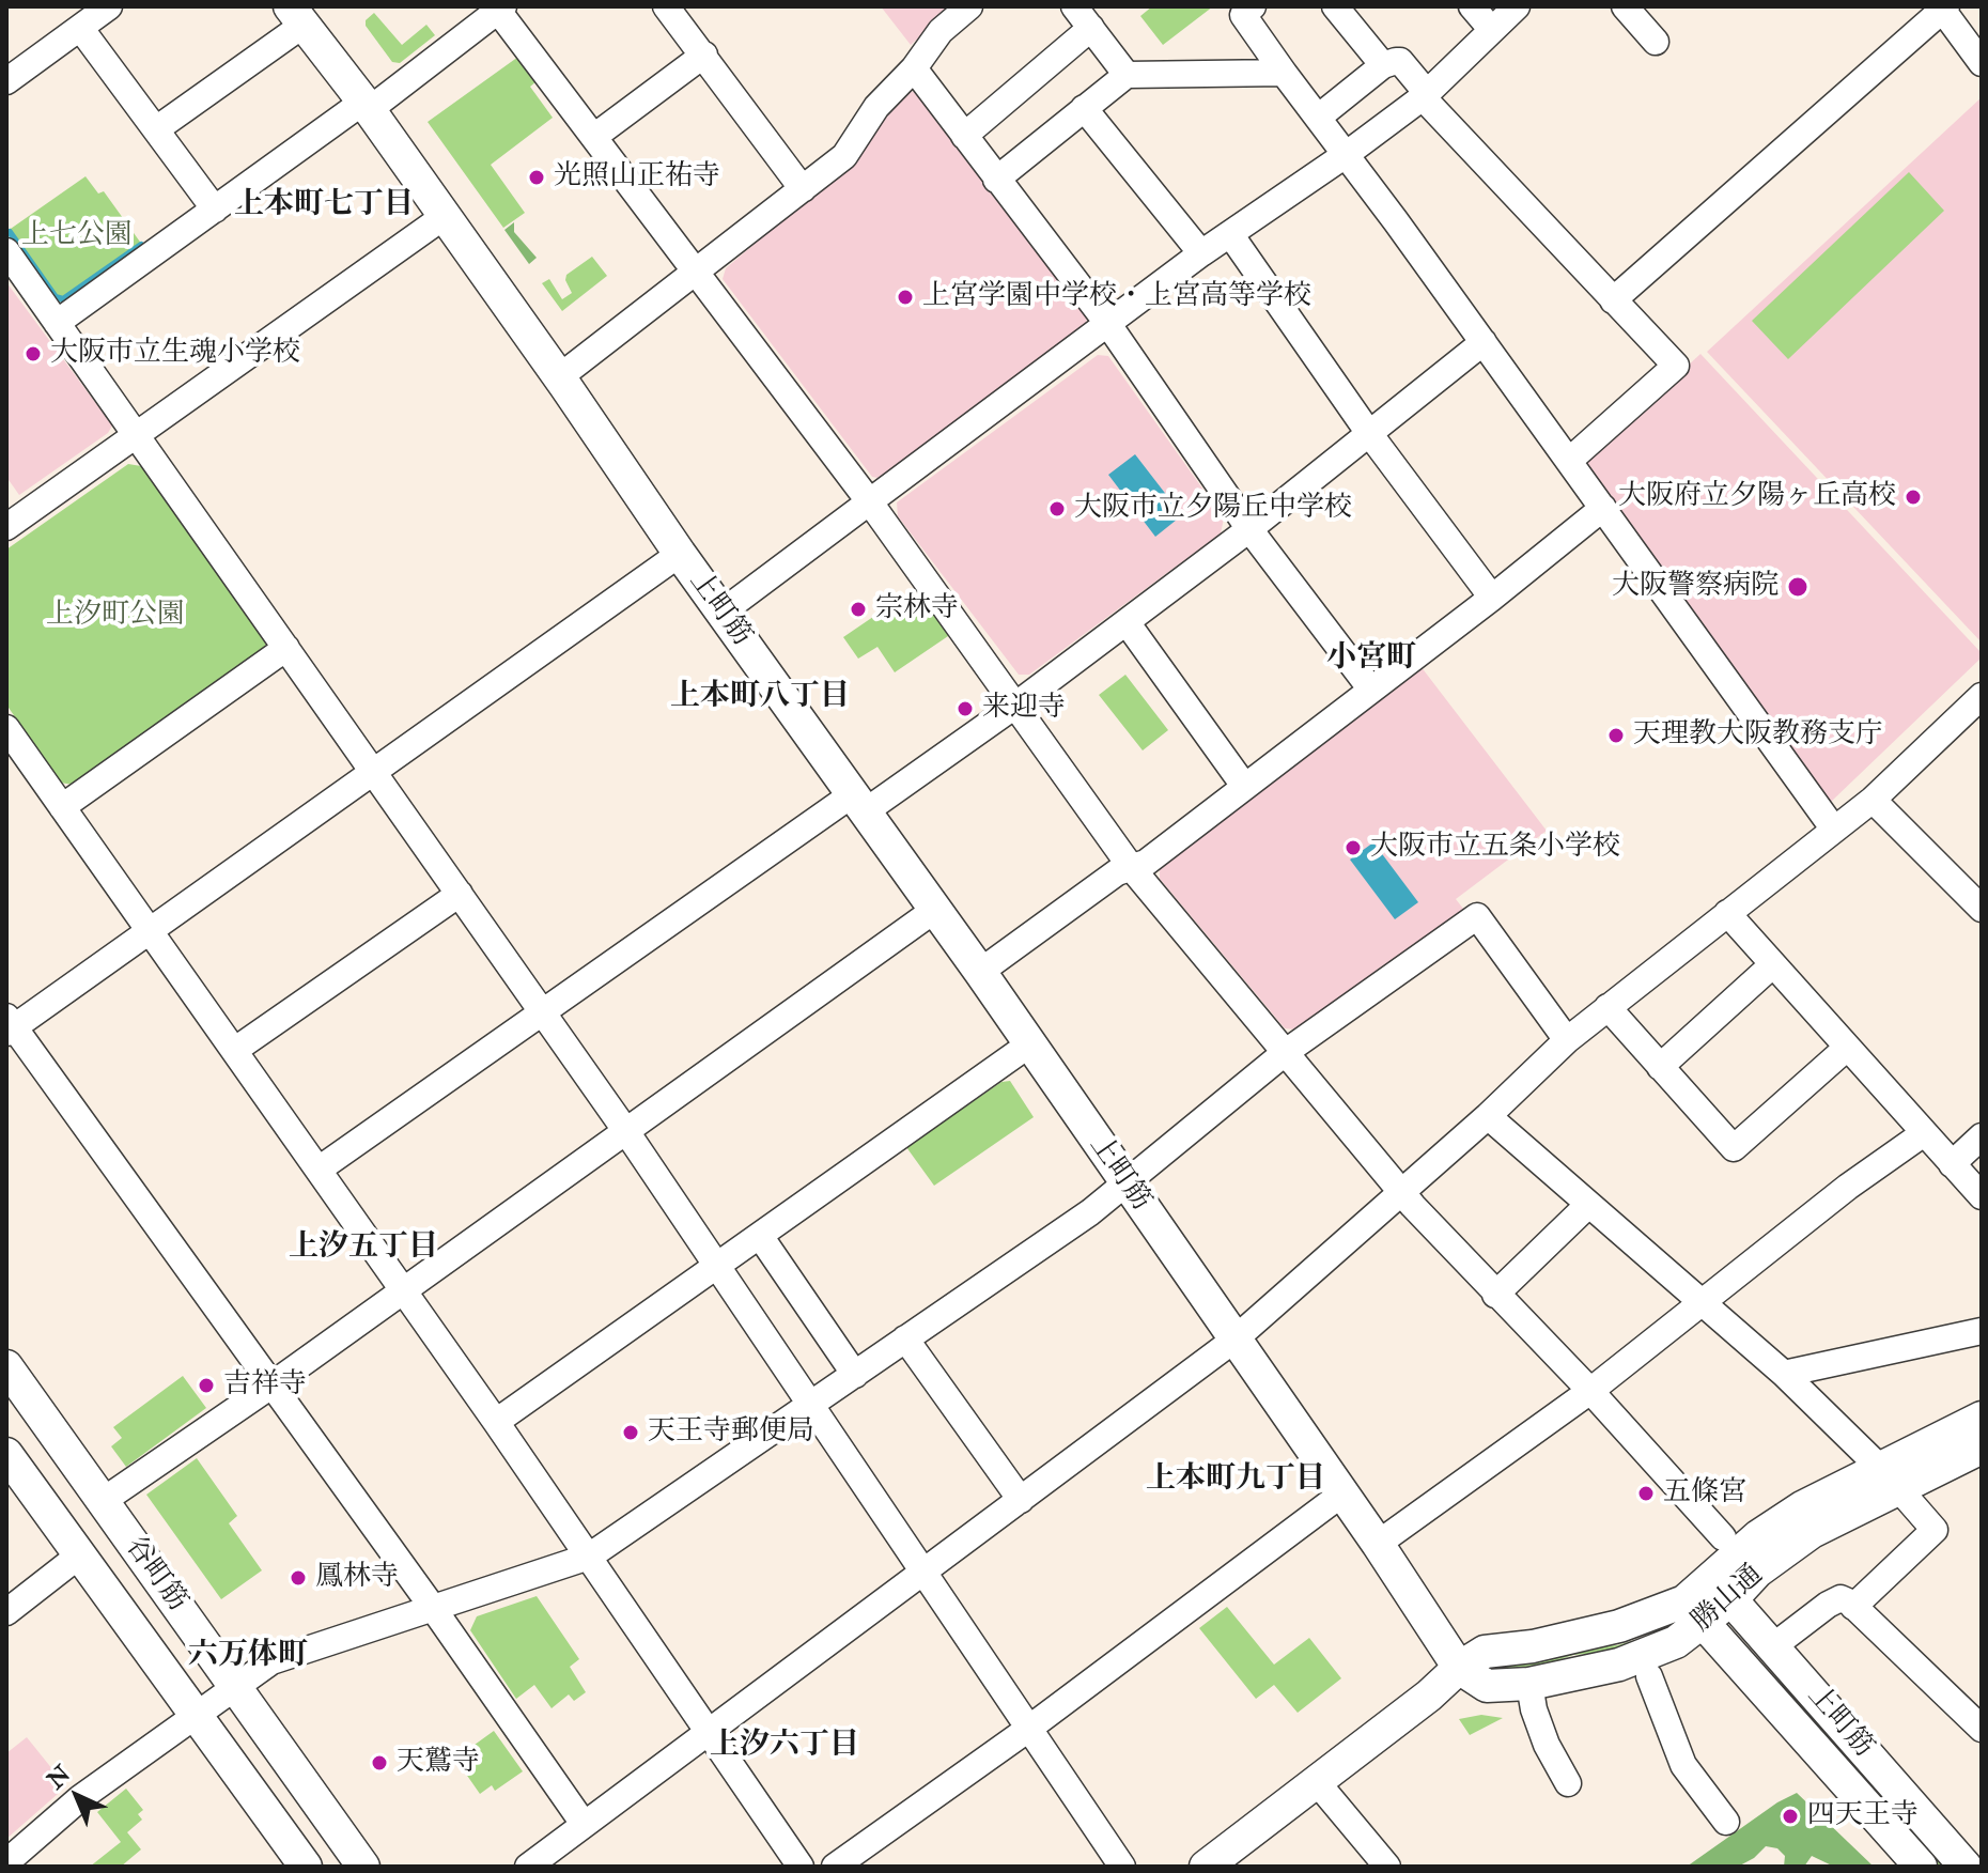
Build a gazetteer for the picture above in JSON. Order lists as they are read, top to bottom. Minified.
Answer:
{"streets":{"main road":["上町筋","谷町筋","勝山通"]},"crossings":[["上町筋","勝山通"]],"districts":["上本町七丁目","小宮町","上本町八丁目","上汐五丁目","上本町九丁目","六万体町","上汐六丁目"],"parks":["上七公園","上汐町公園"],"places":["光照山正祐寺","上宮学園中学校・上宮高等学校","大阪市立生魂小学校","大阪府立夕陽ヶ丘高校","大阪市立夕陽丘中学校","大阪警察病院","宗林寺","来迎寺","天理教大阪教務支庁","大阪市立五条小学校","吉祥寺","天王寺郵便局","五條宮","鳳林寺","天鷲寺","四天王寺"],"north":"top left"}
